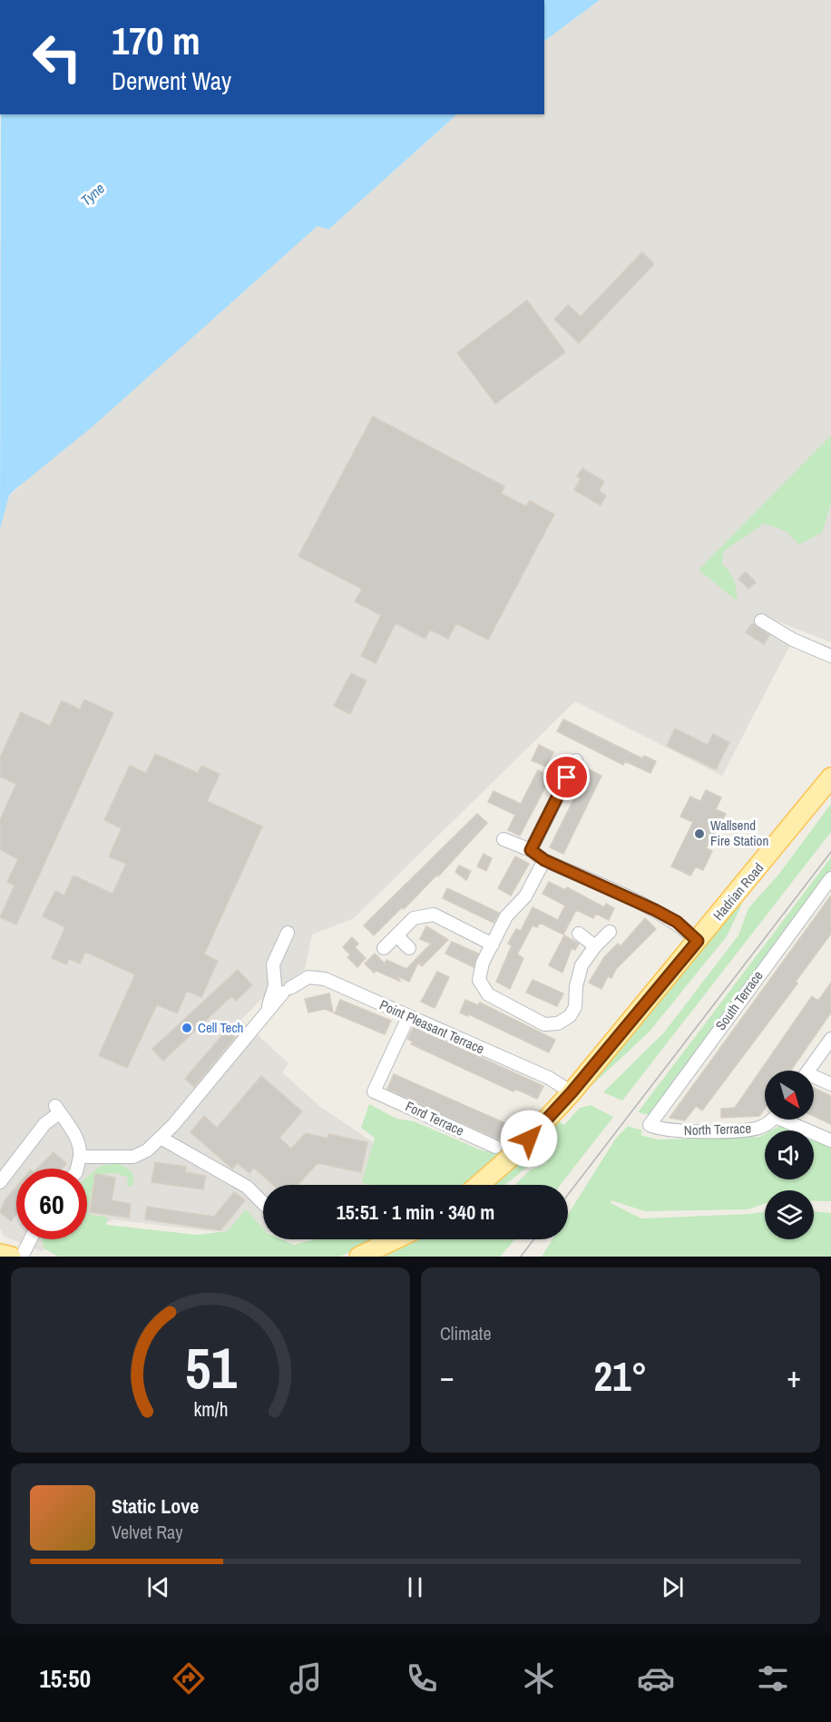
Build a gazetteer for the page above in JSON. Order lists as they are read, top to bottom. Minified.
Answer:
{"streets":{"main road":["Hadrian Road"],"street":["South Terrace","Point Pleasant Terrace","Ford Terrace","North Terrace"]},"crossings":[["Hadrian Road","Point Pleasant Terrace"],["South Terrace","North Terrace"],["Point Pleasant Terrace","Ford Terrace"]],"water":["Tyne"],"places":["Wallsend Fire Station","Cell Tech"],"north":"bottom right","page":{"turn":["170 m","Derwent Way"],"limit":"60","trip":"15:51 · 1 min · 340 m","tile":"Climate","heat":["−","21°","+"],"song":["Static Love","Velvet Ray"],"tabs":"15:50","gauge":["51","km/h"]}}
